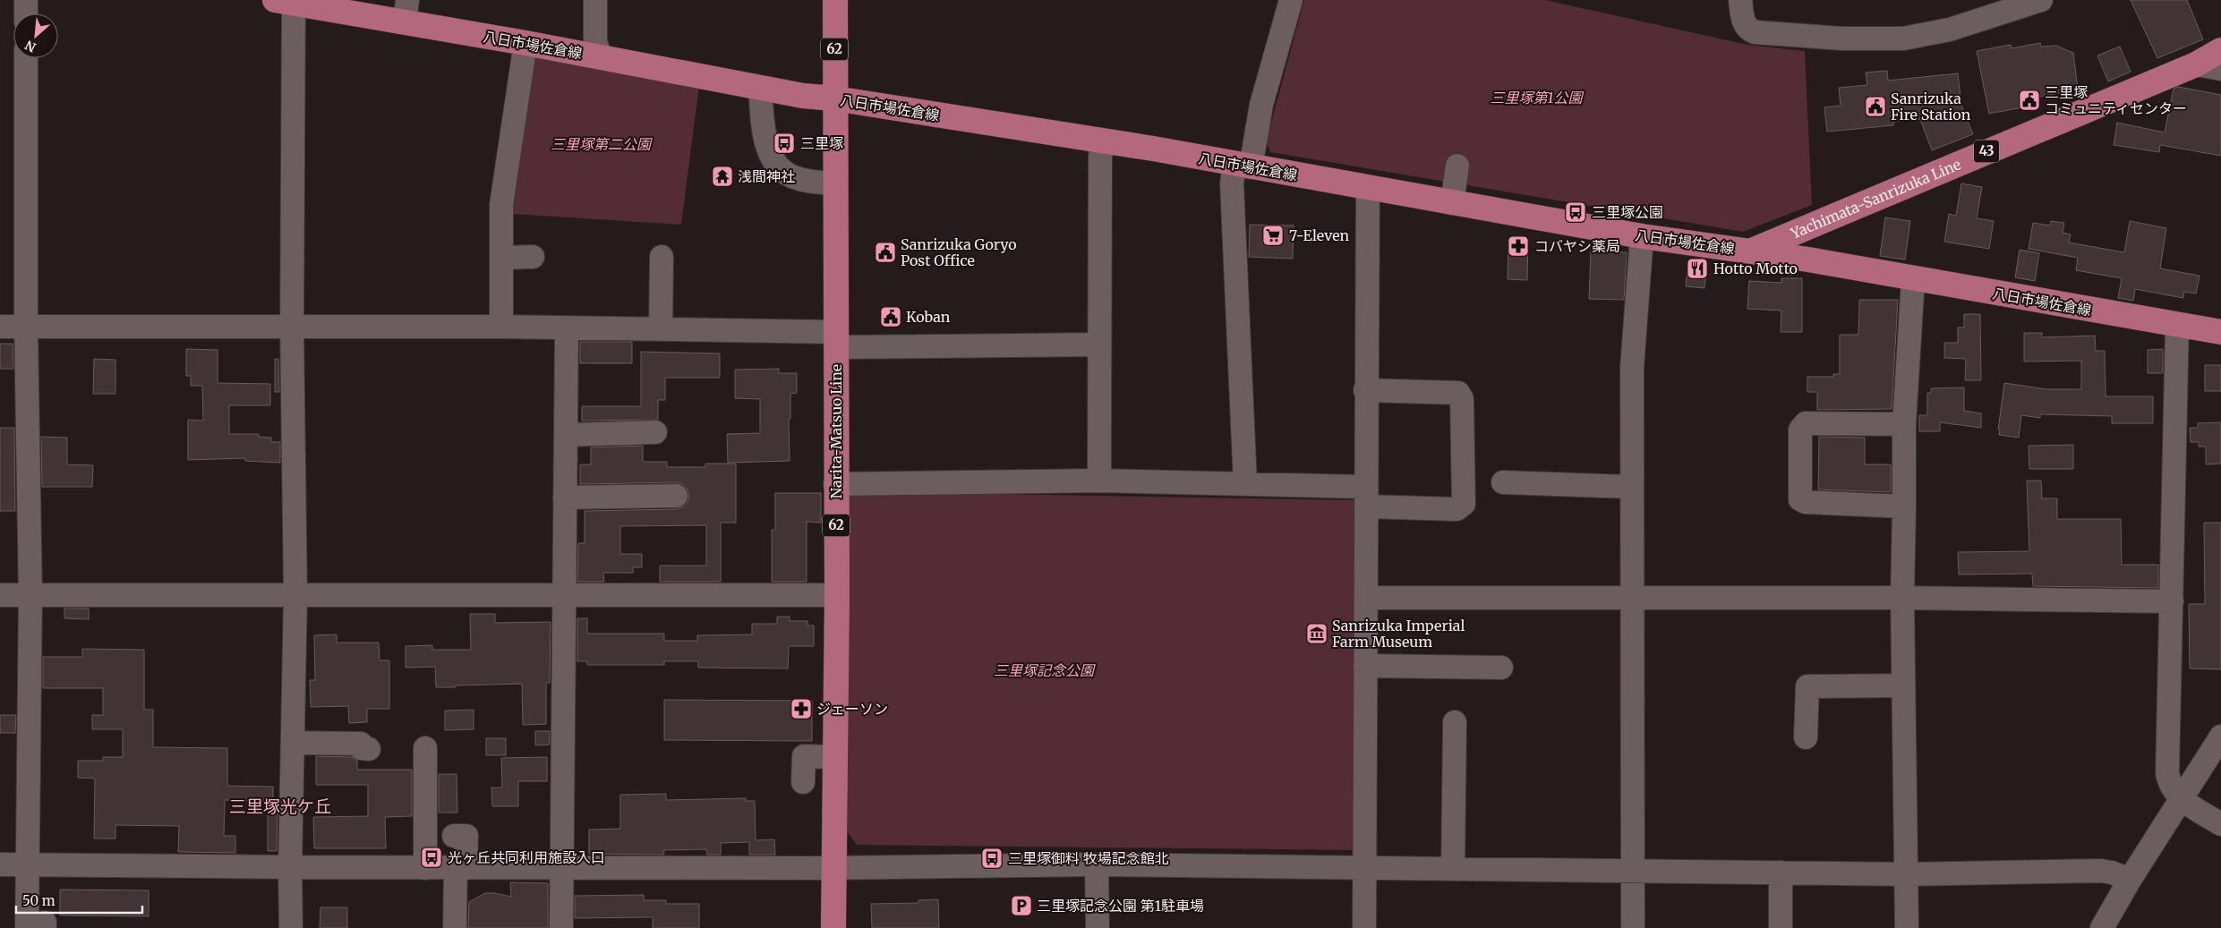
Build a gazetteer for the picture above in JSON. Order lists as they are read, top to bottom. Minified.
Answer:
{"streets":{"main road":["八日市場佐倉線","62","43","Yachimata-Sanrizuka Line","Narita-Matsuo Line"]},"crossings":[["八日市場佐倉線","62"],["八日市場佐倉線","Yachimata-Sanrizuka Line"],["62","Narita-Matsuo Line"]],"districts":["三里塚光ケ丘"],"parks":["三里塚第1公園","三里塚第二公園","三里塚記念公園"],"places":{"public building":["三里塚 コミュニティセンター","Sanrizuka Fire Station","Sanrizuka Goryo Post Office","Koban"],"bus stop":["三里塚","三里塚公園","光ヶ丘共同利用施設入口","三里塚御料 牧場記念館北"],"temple":["浅間神社"],"supermarket":["7-Eleven"],"pharmacy":["コバヤシ薬局","ジェーソン"],"restaurant":["Hotto Motto"],"museum":["Sanrizuka Imperial Farm Museum"],"parking":["三里塚記念公園 第1駐車場"]},"scale_bar":"50 m","north":"bottom left"}
